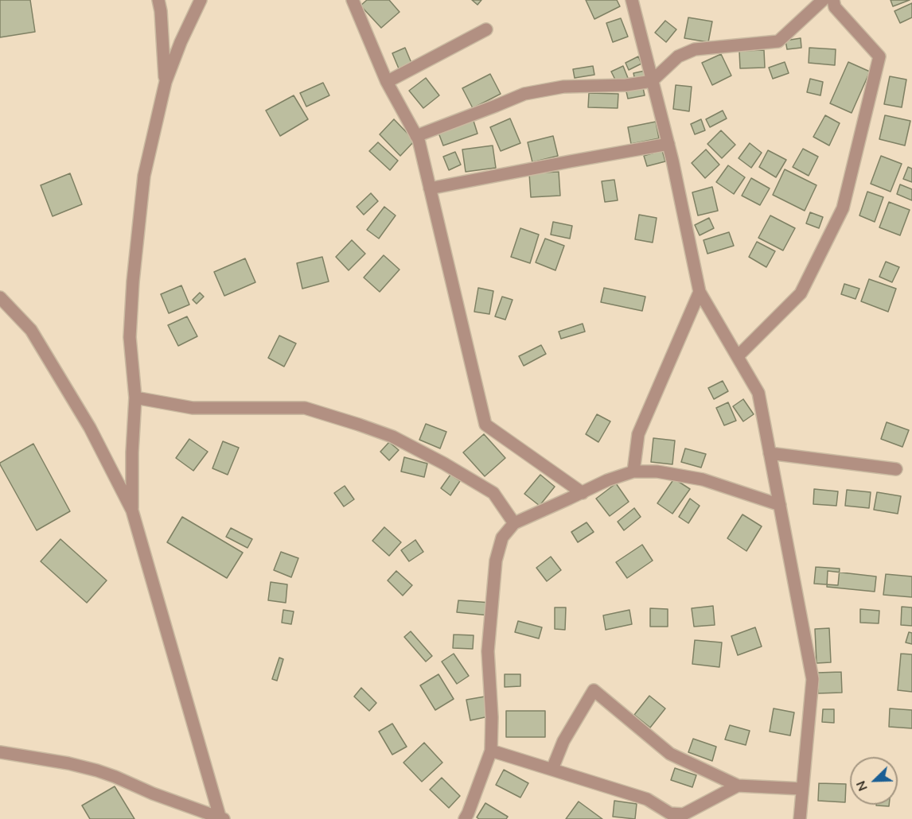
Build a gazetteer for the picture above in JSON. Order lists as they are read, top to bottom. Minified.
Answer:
{"north":"bottom left"}
